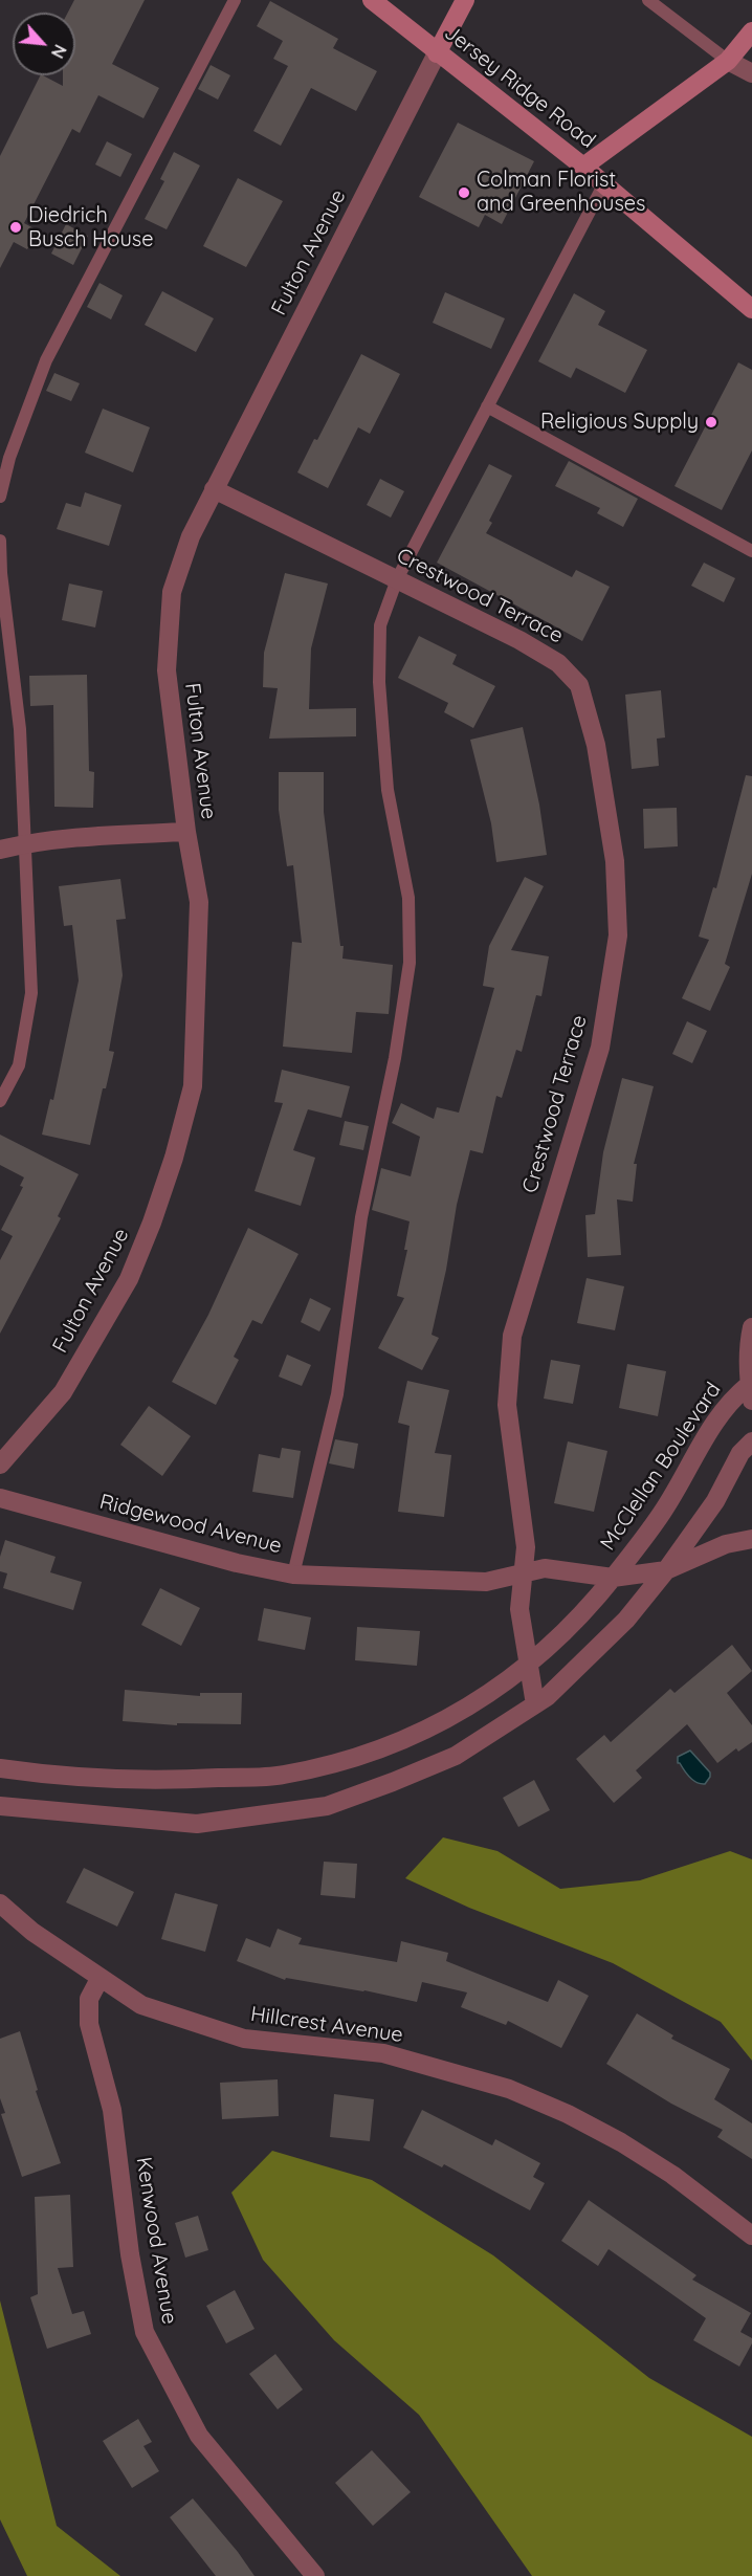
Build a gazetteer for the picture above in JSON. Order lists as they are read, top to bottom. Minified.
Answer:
{"streets":{"street":["Jersey Ridge Road","Fulton Avenue","Crestwood Terrace","McClellan Boulevard","Ridgewood Avenue","Hillcrest Avenue","Kenwood Avenue"]},"crossings":[["Jersey Ridge Road","Fulton Avenue"],["Fulton Avenue","Crestwood Terrace"],["Crestwood Terrace","Ridgewood Avenue"],["McClellan Boulevard","Ridgewood Avenue"],["Hillcrest Avenue","Kenwood Avenue"]],"places":["Colman Florist and Greenhouses","Diedrich Busch House","Religious Supply"],"north":"bottom right"}
